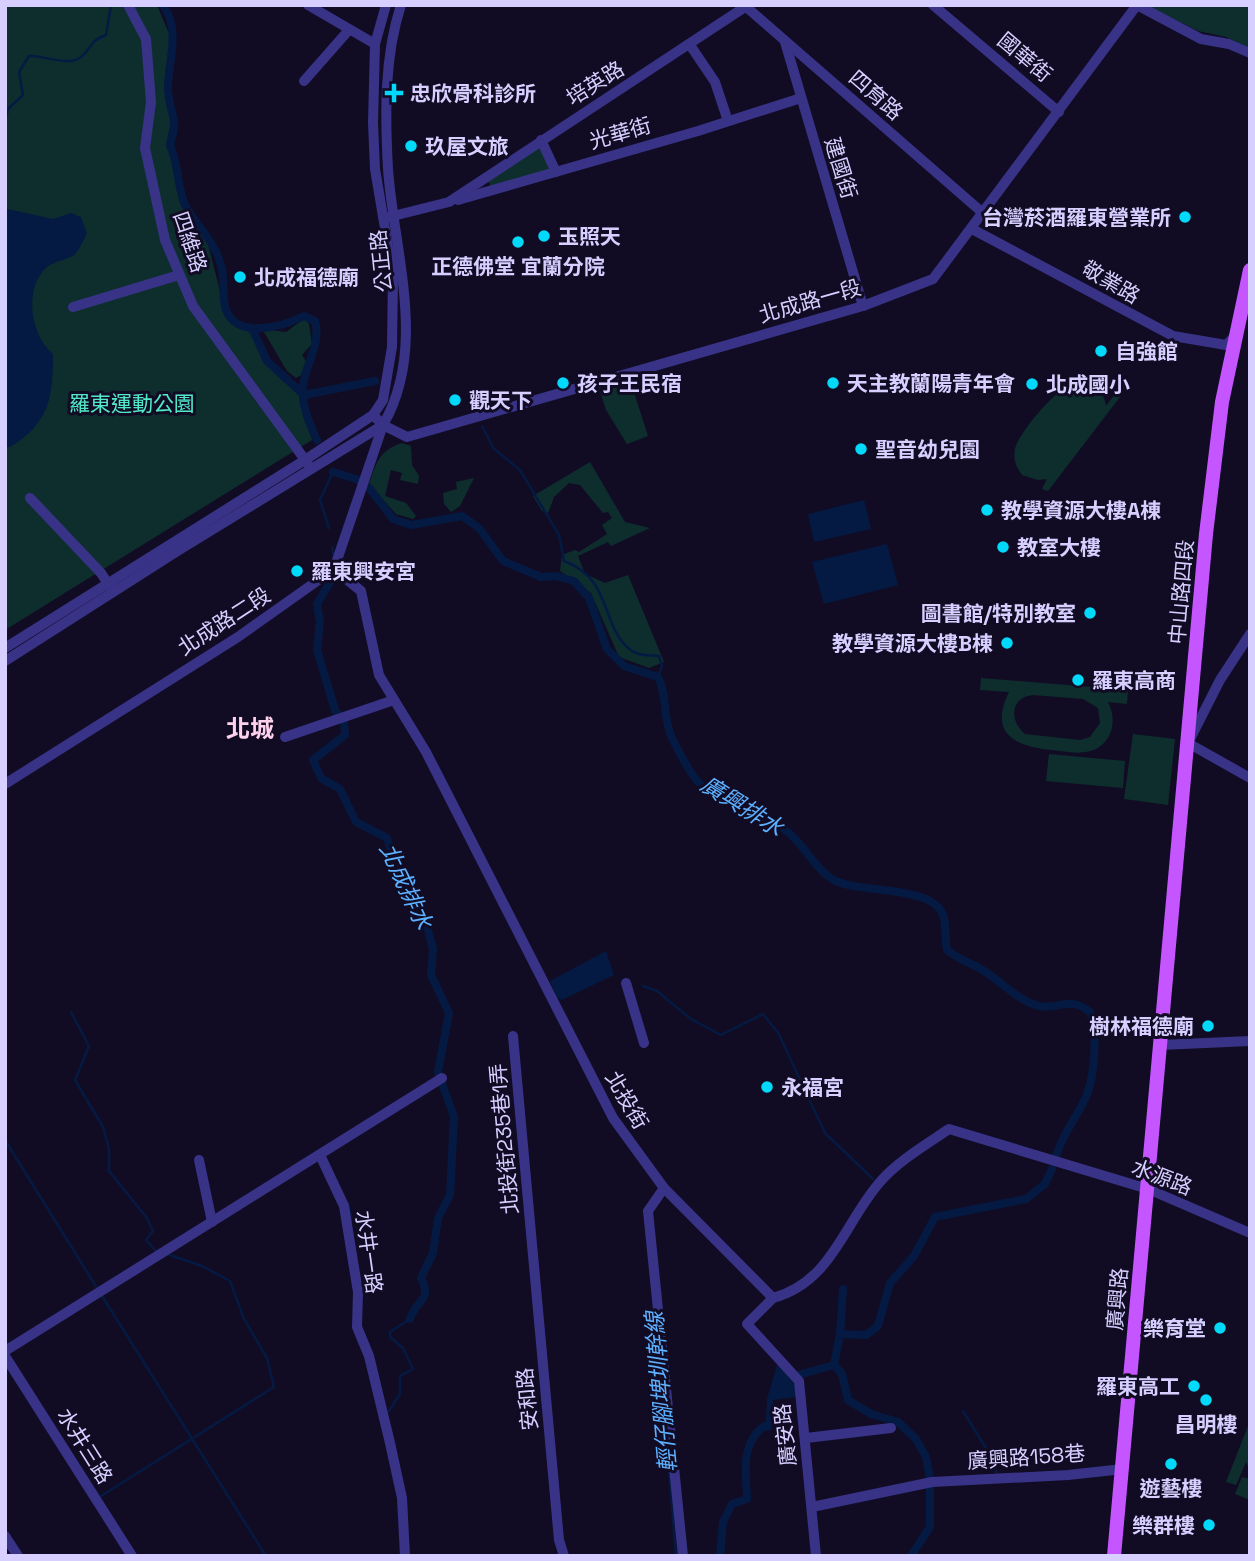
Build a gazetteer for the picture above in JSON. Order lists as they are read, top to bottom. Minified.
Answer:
{"streets":{"main road":["中山路四段","廣興路"],"street":["國華街","培英路","四育路","光華街","建國街","四維路","公正路","敬業路","北成路一段","北成路二段","北投街","北投街235巷1弄","水源路","水井一路","安和路","廣安路","水井三路","廣興路158巷"]},"crossings":[["國華街","北成路一段"],["培英路","四育路"],["培英路","光華街"],["培英路","公正路"],["四育路","建國街"],["四育路","北成路一段"],["光華街","建國街"],["建國街","北成路一段"],["公正路","北成路一段"],["敬業路","北成路一段"],["敬業路","中山路四段"],["中山路四段","廣興路"],["北成路二段","北投街"],["北投街","水源路"],["北投街","廣安路"],["北投街235巷1弄","安和路"],["水源路","廣興路"],["水源路","廣安路"],["廣興路","廣興路158巷"],["廣安路","廣興路158巷"]],"districts":["北城"],"water":["廣興排水","北成排水","輕仔腳埤圳幹線"],"parks":["羅東運動公園"],"places":{"health":["忠欣骨科診所"],"other":["玖屋文旅","台灣菸酒羅東營業所","玉照天","正德佛堂 宜蘭分院","北成福德廟","自強館","孩子王民宿","天主教蘭陽青年會","北成國小","觀天下","聖音幼兒園","教學資源大樓A棟","教室大樓","羅東興安宮","圖書館/特別教室","教學資源大樓B棟","羅東高商","樹林福德廟","永福宮","樂育堂","羅東高工","昌明樓","遊藝樓","樂群樓"]}}
